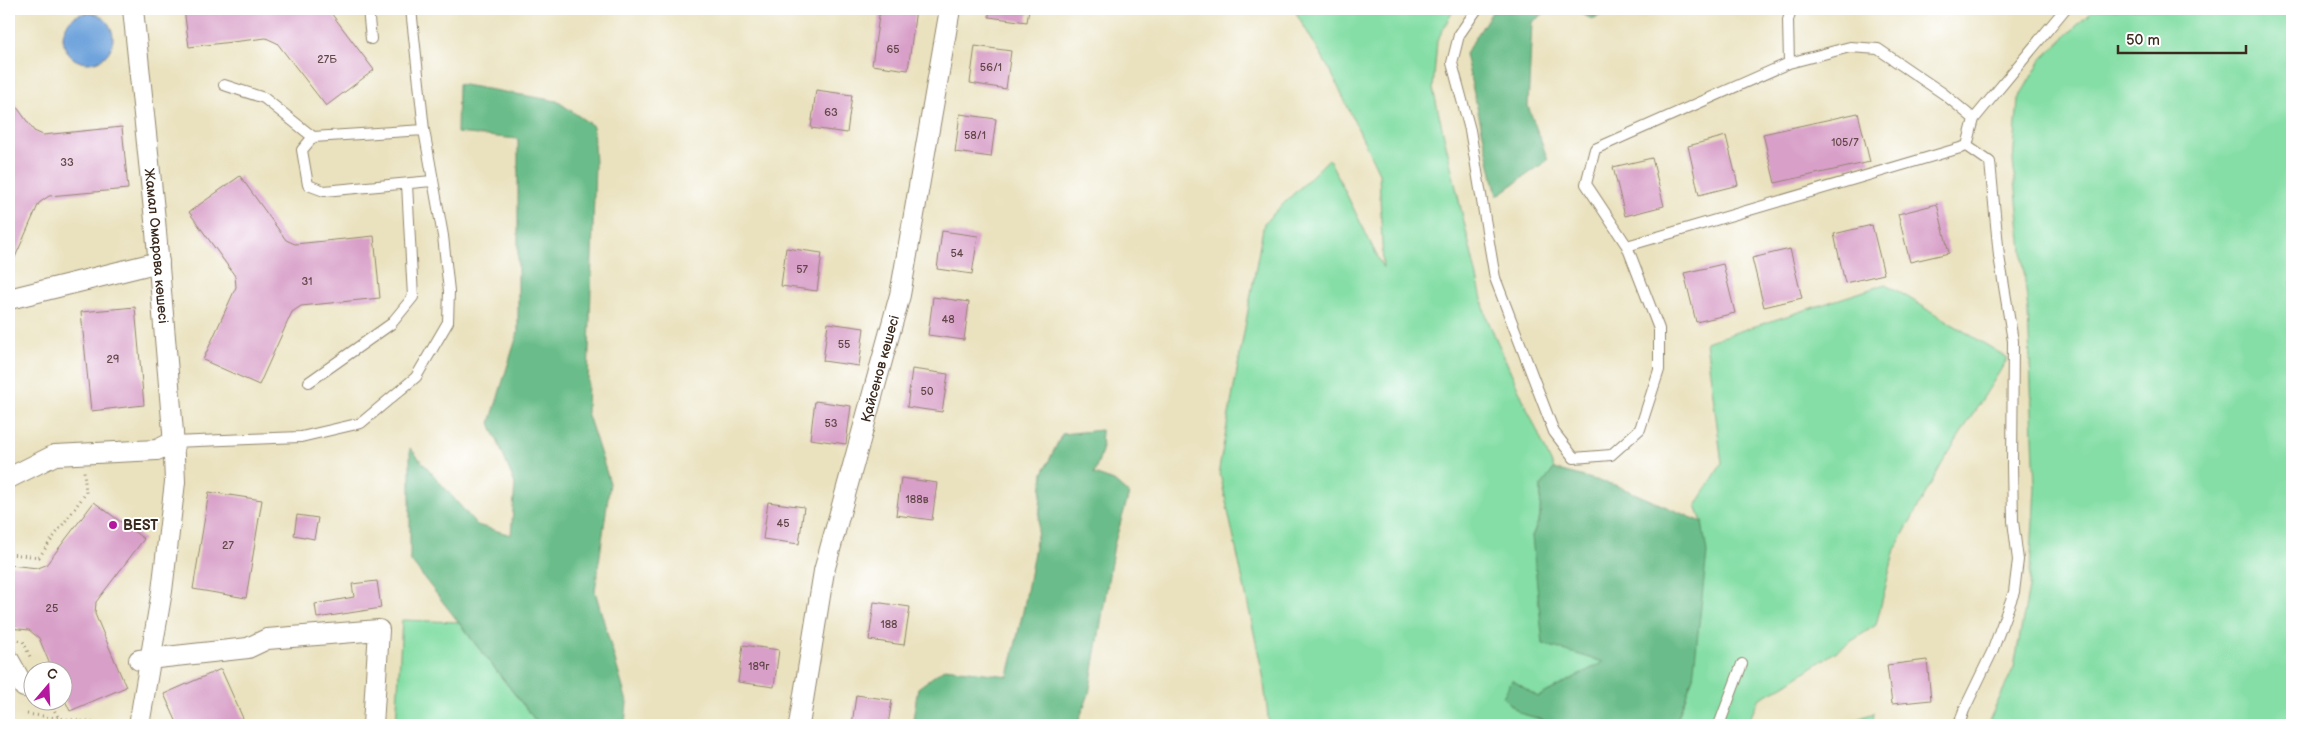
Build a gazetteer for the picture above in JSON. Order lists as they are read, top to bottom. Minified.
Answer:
{"streets":{"street":["Жамал Омарова көшесі","Қайсенов көшесі"]},"places":["BEST"],"house_numbers":["65","27Б","56/1","63","58/1","105/7","33","54","57","31","48","55","29","50","53","188в","45","27","25","188","189г"],"scale_bar":"50 m","north":"top"}
